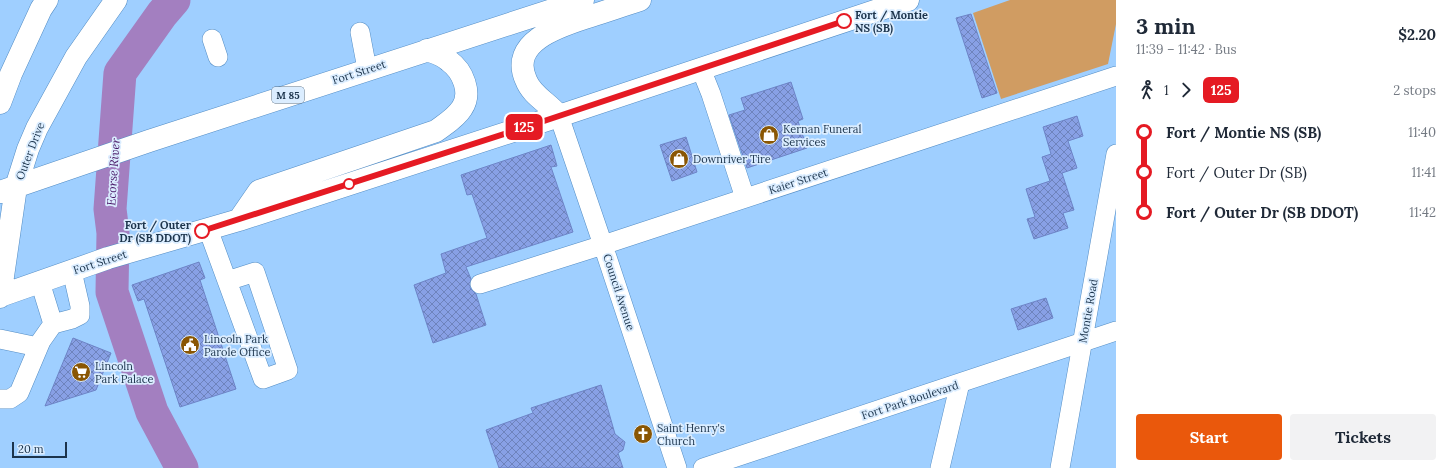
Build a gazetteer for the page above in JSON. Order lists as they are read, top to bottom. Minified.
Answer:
{"streets":{"main road":["Fort Street","M 85","Outer Drive"],"street":["Kaier Street","Council Avenue","Montie Road","Fort Park Boulevard"]},"crossings":[["Fort Street","Outer Drive"],["Fort Street","Council Avenue"],["Kaier Street","Council Avenue"],["Montie Road","Fort Park Boulevard"]],"water":["Ecorse River"],"places":{"other":["Fort / Montie NS (SB)","Fort / Outer Dr (SB DDOT)"],"shop":["Kernan Funeral Services","Downriver Tire"],"public building":["Lincoln Park Parole Office"],"supermarket":["Lincoln Park Palace"],"church":["Saint Henry's Church"]},"lines":["bus line 125"],"scale_bar":"20 m","page":{"on_map":"125","heading":["3 min","11:39 – 11:42 · Bus","$2.20"],"legs":["1","125","2 stops"],"list":[{"name":"Fort / Montie NS (SB)","value":"11:40"},{"name":"Fort / Outer Dr (SB)","value":"11:41"},{"name":"Fort / Outer Dr (SB DDOT)","value":"11:42"}],"buttons":["Start","Tickets"],"scale":"20 m"}}
